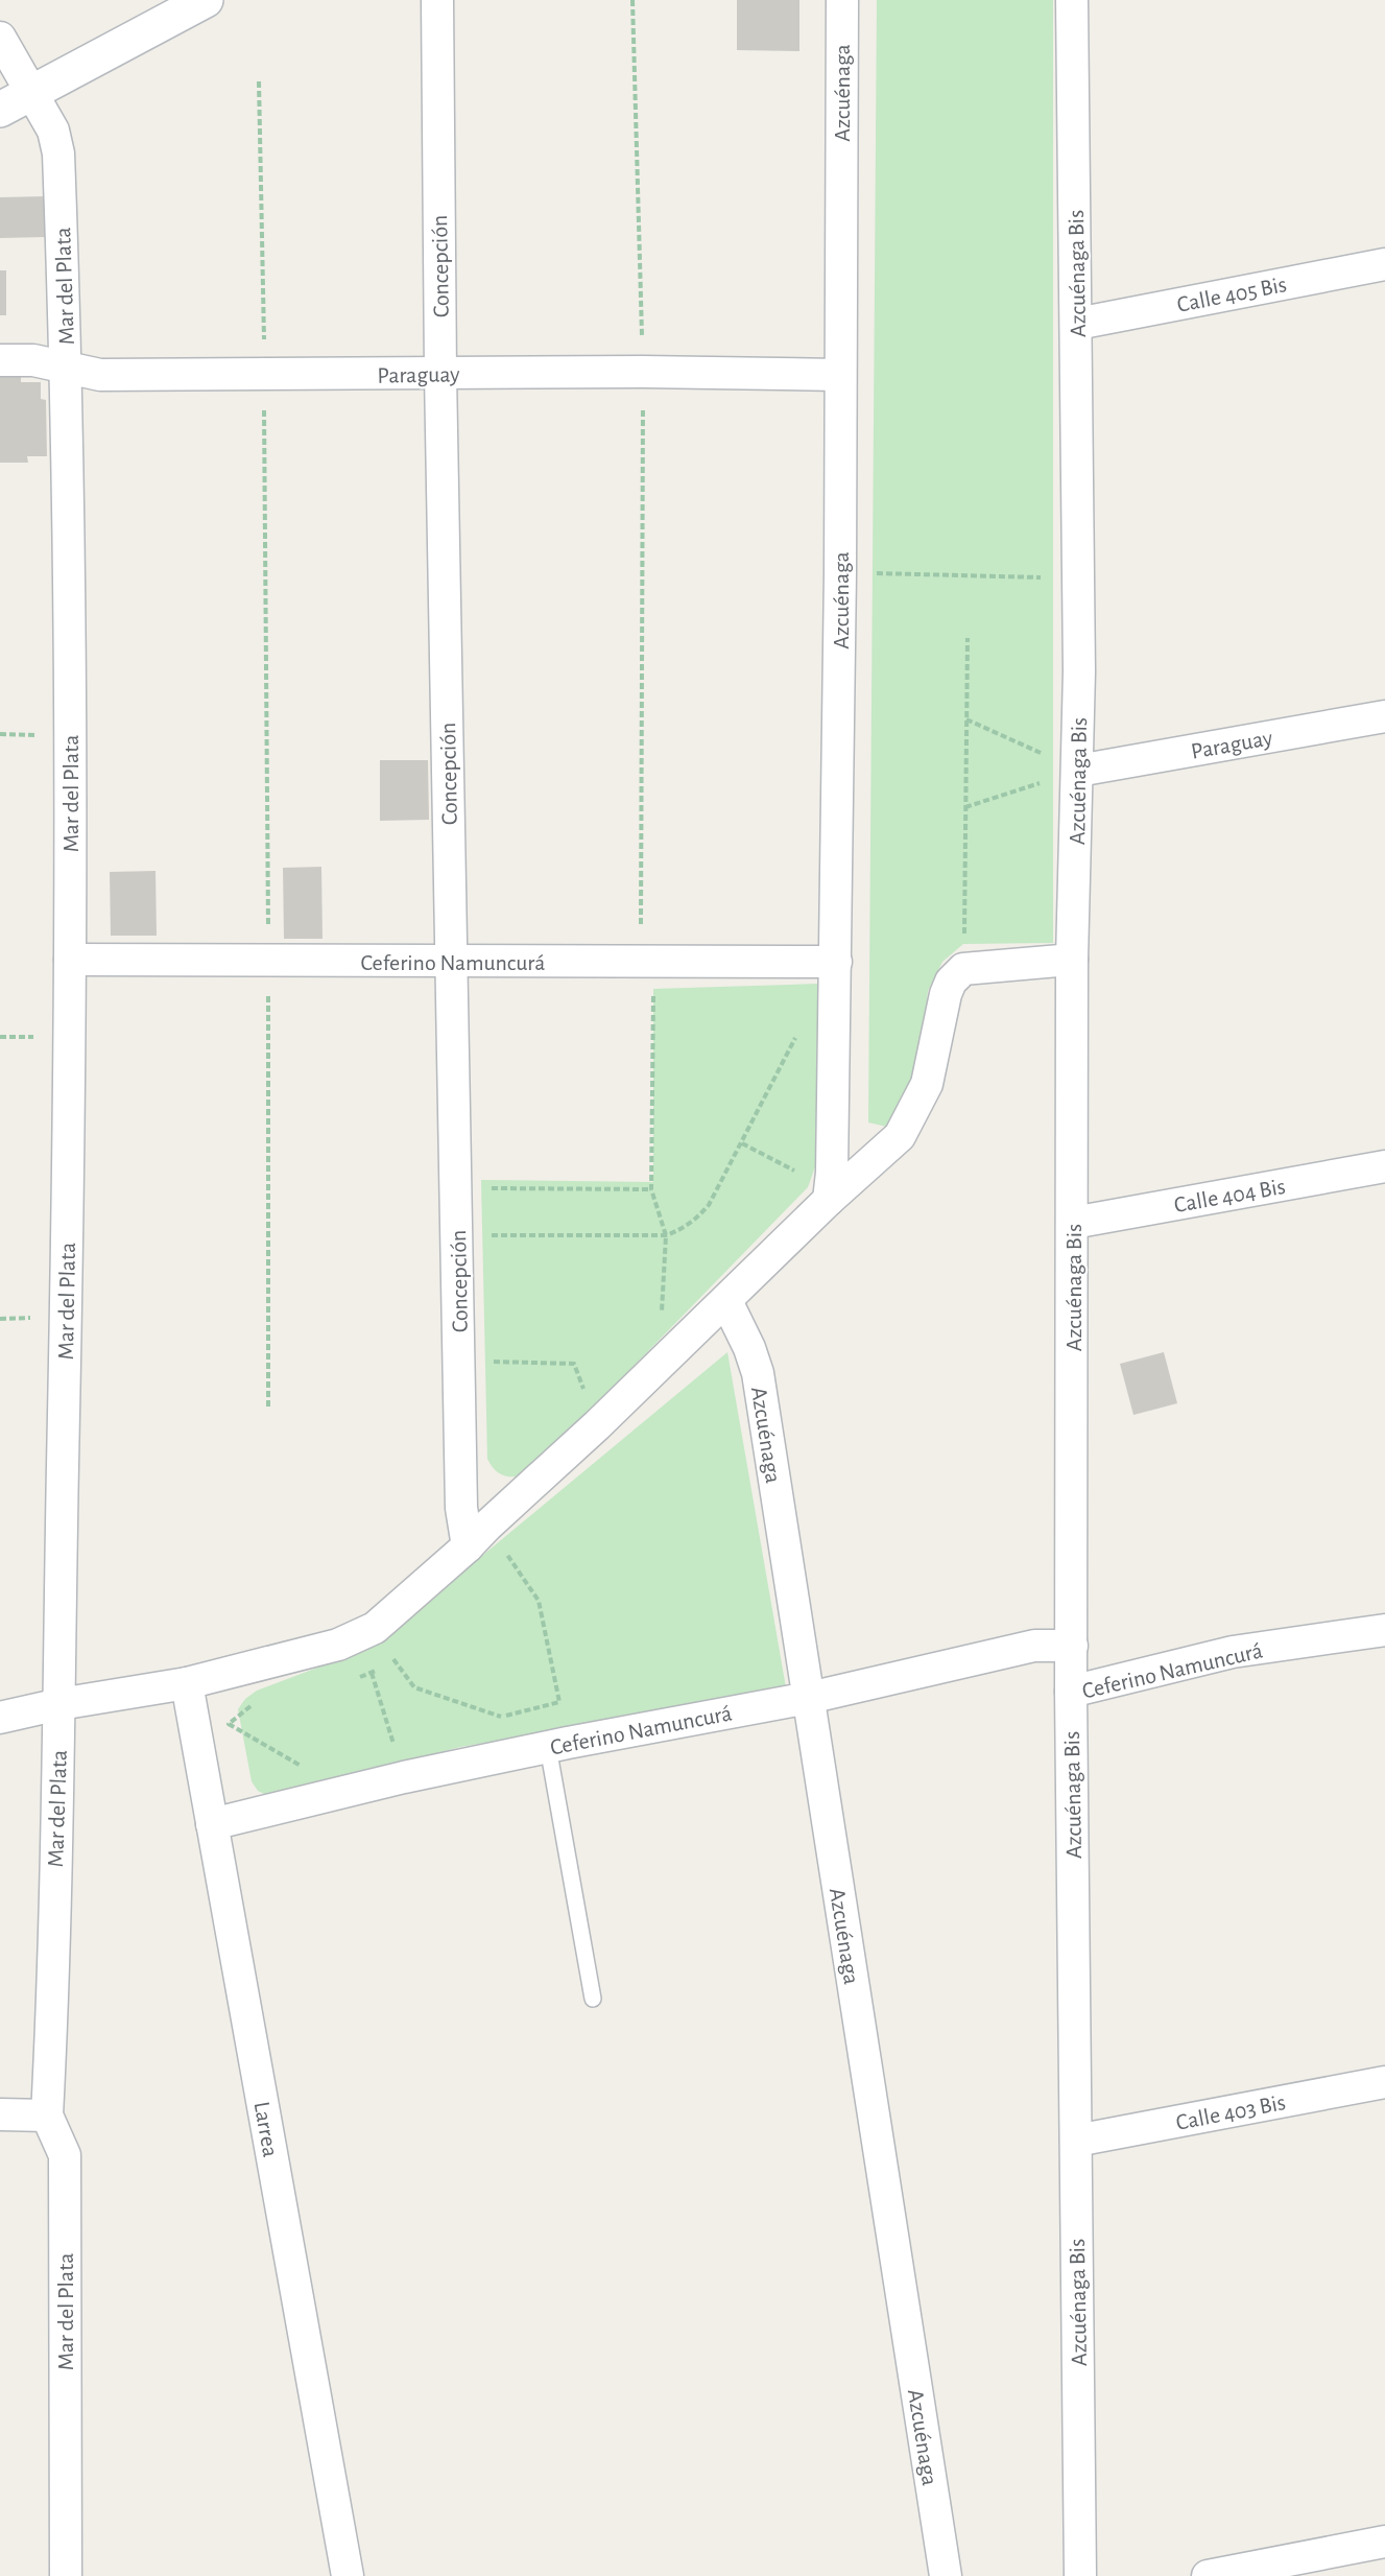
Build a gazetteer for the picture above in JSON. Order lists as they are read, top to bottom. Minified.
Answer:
{"streets":{"street":["Azcuénaga","Concepción","Azcuénaga Bis","Mar del Plata","Calle 405 Bis","Paraguay","Ceferino Namuncurá","Calle 404 Bis","Calle 403 Bis","Larrea"]},"crossings":[["Azcuénaga","Paraguay"],["Azcuénaga","Ceferino Namuncurá"],["Concepción","Paraguay"],["Concepción","Ceferino Namuncurá"],["Azcuénaga Bis","Calle 405 Bis"],["Azcuénaga Bis","Paraguay"],["Azcuénaga Bis","Ceferino Namuncurá"],["Azcuénaga Bis","Calle 404 Bis"],["Azcuénaga Bis","Calle 403 Bis"],["Mar del Plata","Paraguay"],["Mar del Plata","Ceferino Namuncurá"],["Ceferino Namuncurá","Larrea"]]}
